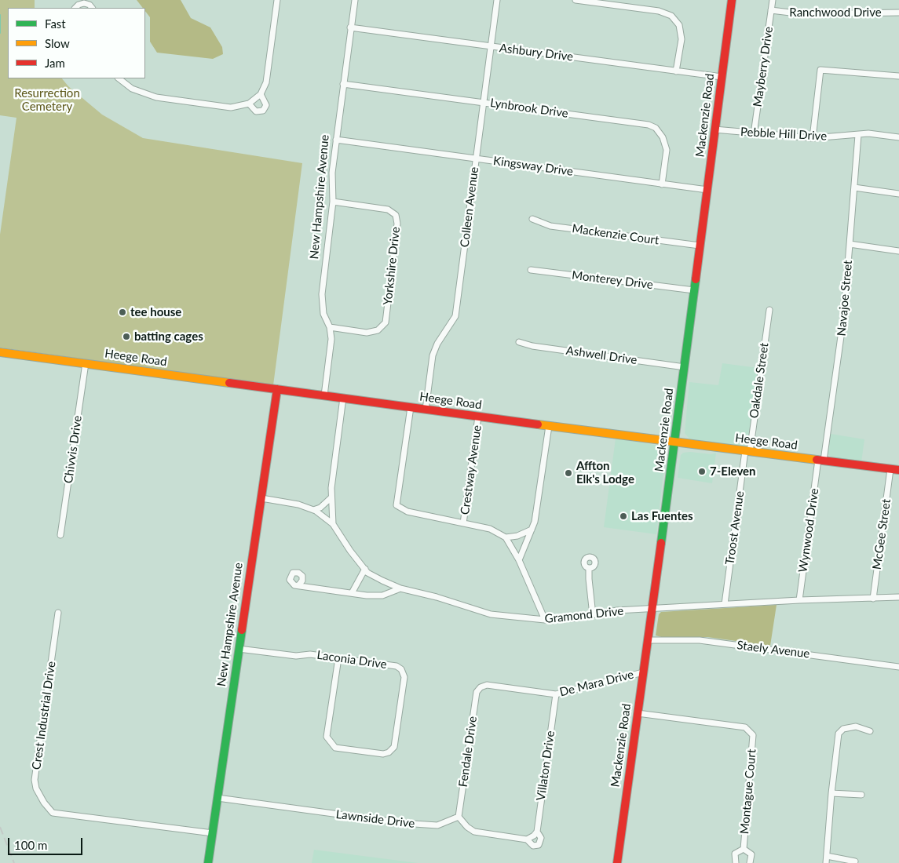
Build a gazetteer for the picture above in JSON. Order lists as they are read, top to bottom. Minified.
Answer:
{"streets":{"street":["Ranchwood Drive","Ashbury Drive","Mayberry Drive","Lynbrook Drive","Mackenzie Road","Pebble Hill Drive","Kingsway Drive","New Hampshire Avenue","Colleen Avenue","Mackenzie Court","Yorkshire Drive","Monterey Drive","Navajoe Street","Ashwell Drive","Heege Road","Oakdale Street","Chivvis Drive","Crestway Avenue","Troost Avenue","Wynwood Drive","McGee Street","Gramond Drive","Staely Avenue","Laconia Drive","De Mara Drive","Crest Industrial Drive","Fendale Drive","Villaton Drive","Montague Court","Lawnside Drive"]},"crossings":[["Ranchwood Drive","Mayberry Drive"],["Ashbury Drive","Mackenzie Road"],["Ashbury Drive","New Hampshire Avenue"],["Ashbury Drive","Colleen Avenue"],["Mayberry Drive","Pebble Hill Drive"],["Lynbrook Drive","Kingsway Drive"],["Lynbrook Drive","New Hampshire Avenue"],["Lynbrook Drive","Colleen Avenue"],["Mackenzie Road","Pebble Hill Drive"],["Mackenzie Road","Kingsway Drive"],["Mackenzie Road","Mackenzie Court"],["Mackenzie Road","Monterey Drive"],["Mackenzie Road","Ashwell Drive"],["Mackenzie Road","Heege Road"],["Mackenzie Road","Gramond Drive"],["Mackenzie Road","Staely Avenue"],["Mackenzie Road","De Mara Drive"],["Mackenzie Road","Montague Court"],["Pebble Hill Drive","Navajoe Street"],["Kingsway Drive","New Hampshire Avenue"],["Kingsway Drive","Colleen Avenue"],["New Hampshire Avenue","Yorkshire Drive"],["New Hampshire Avenue","Heege Road"],["New Hampshire Avenue","Gramond Drive"],["New Hampshire Avenue","Laconia Drive"],["New Hampshire Avenue","Crest Industrial Drive"],["New Hampshire Avenue","Lawnside Drive"],["Colleen Avenue","Heege Road"],["Navajoe Street","Heege Road"],["Navajoe Street","Wynwood Drive"],["Heege Road","Oakdale Street"],["Heege Road","Chivvis Drive"],["Heege Road","Crestway Avenue"],["Heege Road","Troost Avenue"],["Heege Road","Wynwood Drive"],["Heege Road","McGee Street"],["Oakdale Street","Troost Avenue"],["Troost Avenue","Gramond Drive"],["Wynwood Drive","Gramond Drive"],["McGee Street","Gramond Drive"],["De Mara Drive","Fendale Drive"],["De Mara Drive","Villaton Drive"],["Fendale Drive","Lawnside Drive"]],"parks":["Resurrection Cemetery"],"places":["tee house","batting cages","7-Eleven","Affton Elk's Lodge","Las Fuentes"],"legend":["Fast","Slow","Jam"],"scale_bar":"100 m"}
